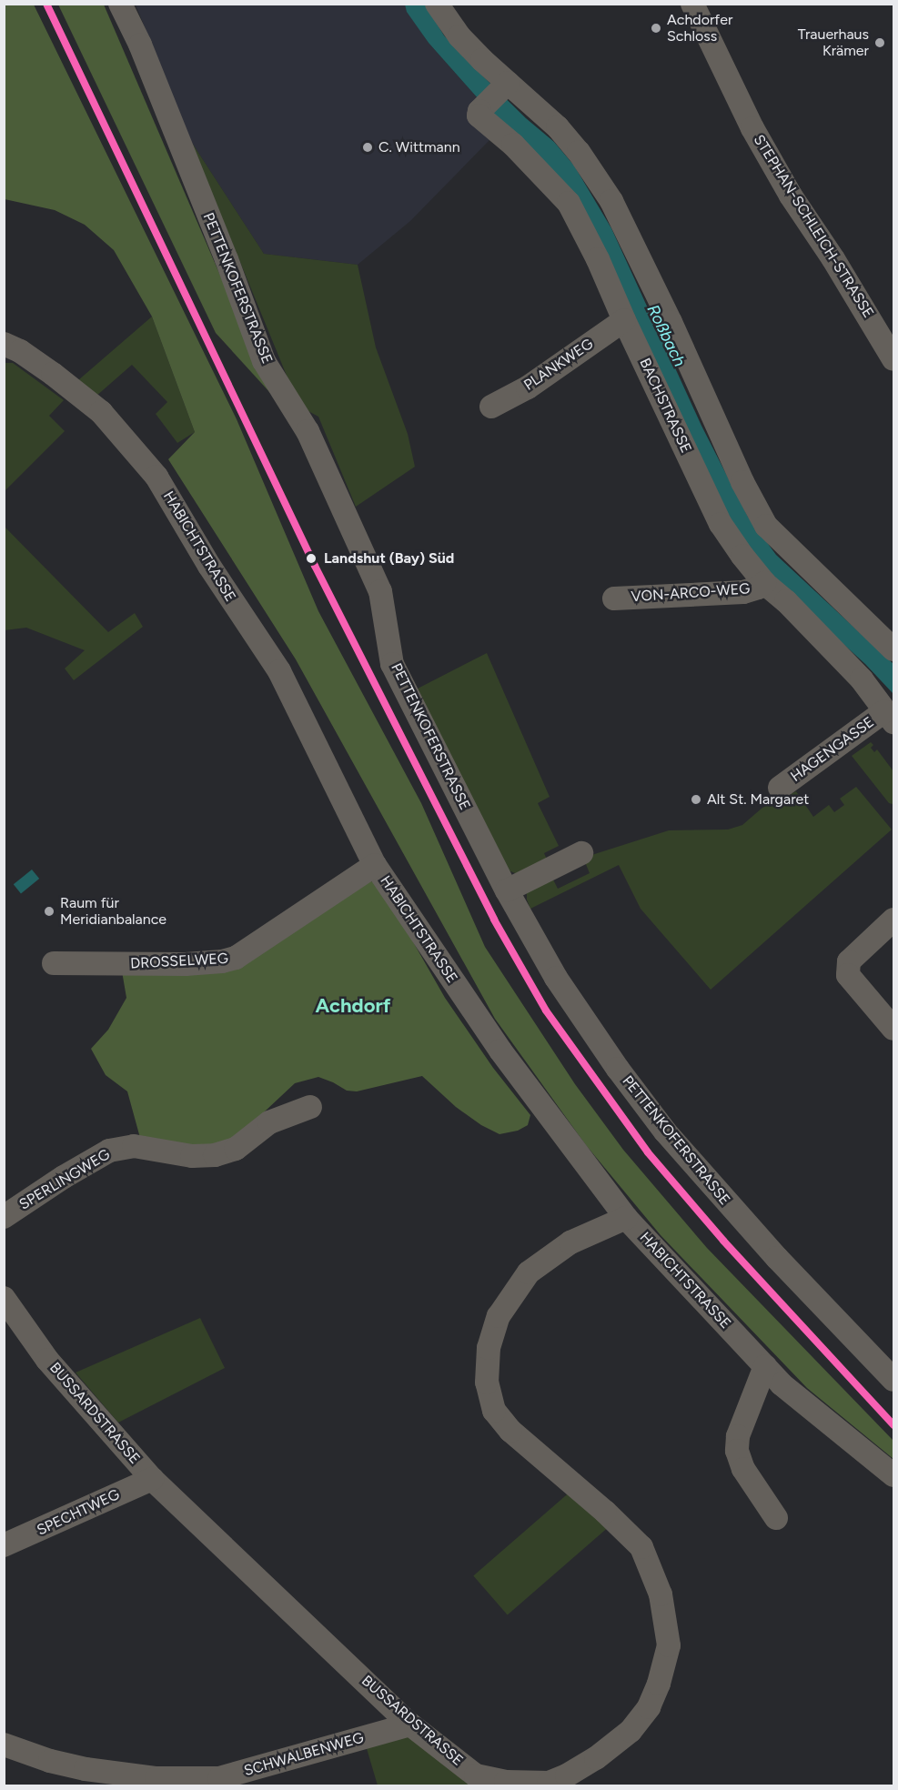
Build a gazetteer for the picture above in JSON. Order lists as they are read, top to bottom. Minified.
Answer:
{"streets":{"street":["STEPHAN-SCHLEICH-STRASSE","PETTENKOFERSTRASSE","PLANKWEG","BACHSTRASSE","HABICHTSTRASSE","VON-ARCO-WEG","HAGENGASSE","DROSSELWEG","SPERLINGWEG","BUSSARDSTRASSE","SPECHTWEG","SCHWALBENWEG"]},"crossings":[["PLANKWEG","BACHSTRASSE"],["BACHSTRASSE","VON-ARCO-WEG"],["BACHSTRASSE","HAGENGASSE"],["HABICHTSTRASSE","DROSSELWEG"],["HABICHTSTRASSE","BUSSARDSTRASSE"],["BUSSARDSTRASSE","SPECHTWEG"],["BUSSARDSTRASSE","SCHWALBENWEG"]],"districts":["Achdorf"],"water":["Roßbach"],"places":["Achdorfer Schloss","Trauerhaus Krämer","C. Wittmann","Landshut (Bay) Süd","Alt St. Margaret","Raum für Meridianbalance"]}
